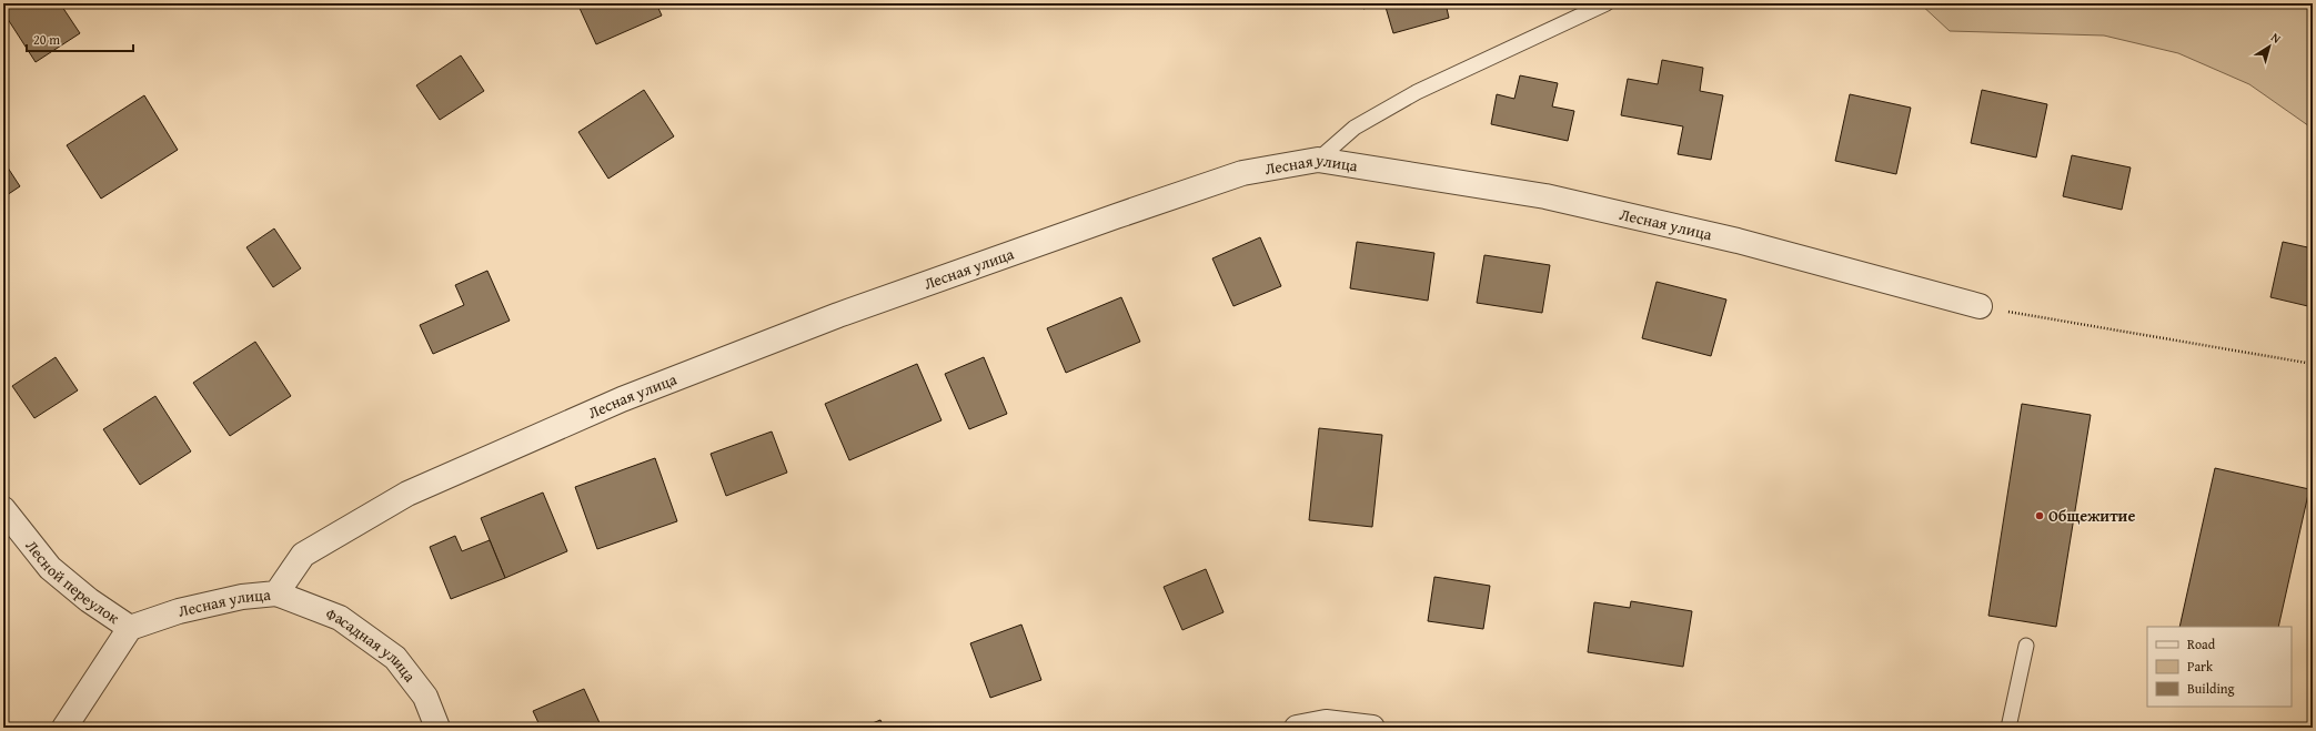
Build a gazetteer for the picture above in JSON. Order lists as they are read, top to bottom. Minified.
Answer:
{"streets":{"street":["Лесная улица","Лесной переулок","Фасадная улица"]},"crossings":[["Лесная улица","Лесной переулок"],["Лесная улица","Фасадная улица"]],"places":["Общежитие"],"legend":["Road","Park","Building"],"scale_bar":"20 m","north":"top right"}
